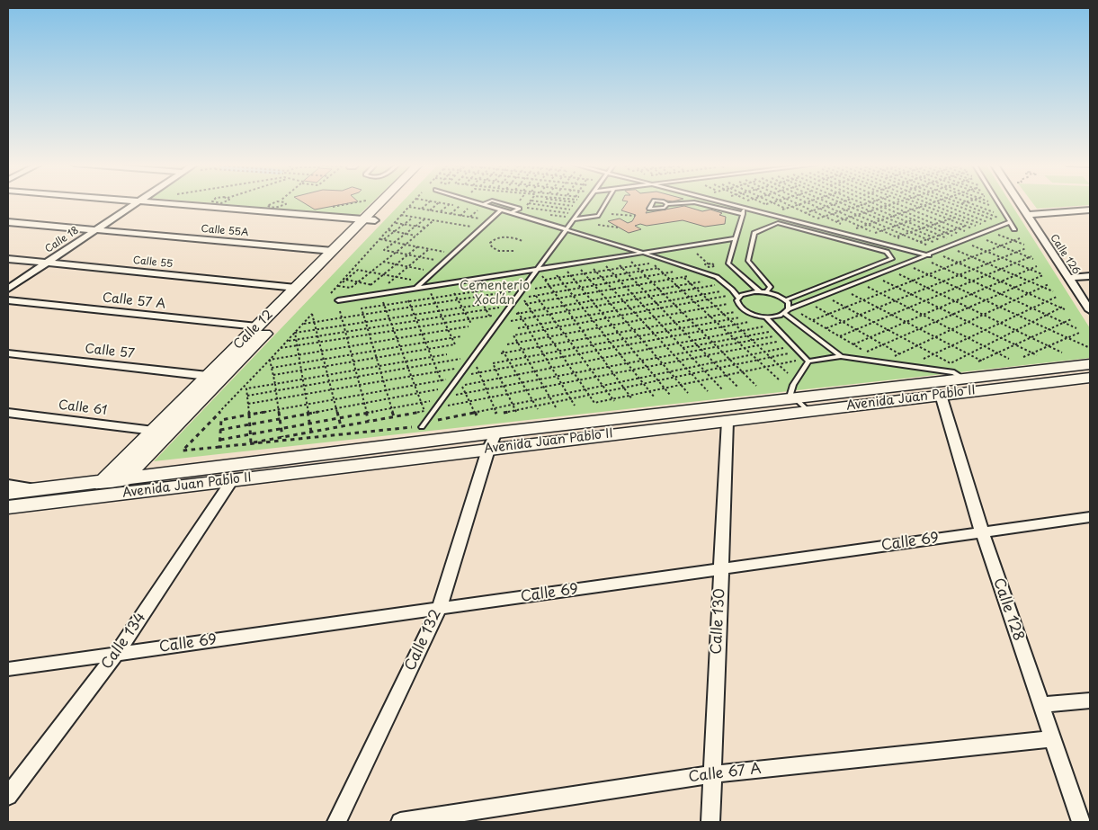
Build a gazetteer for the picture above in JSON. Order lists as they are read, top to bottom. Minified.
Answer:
{"streets":{"main road":["Calle 12","Avenida Juan Pablo II"],"street":["Calle 55A","Calle 18","Calle 126","Calle 55","Calle 57 A","Calle 57","Calle 61","Calle 69","Calle 128","Calle 130","Calle 132","Calle 134","Calle 67 A"]},"crossings":[["Calle 55A","Calle 18"],["Calle 55A","Calle 12"],["Calle 18","Calle 55"],["Calle 55","Calle 12"],["Calle 57 A","Calle 12"],["Calle 12","Calle 57"],["Calle 12","Avenida Juan Pablo II"],["Calle 12","Calle 61"],["Avenida Juan Pablo II","Calle 128"],["Avenida Juan Pablo II","Calle 130"],["Avenida Juan Pablo II","Calle 132"],["Avenida Juan Pablo II","Calle 134"],["Calle 69","Calle 128"],["Calle 69","Calle 130"],["Calle 69","Calle 132"],["Calle 69","Calle 134"],["Calle 128","Calle 67 A"],["Calle 130","Calle 67 A"]],"parks":["Cementerio Xoclán"]}
